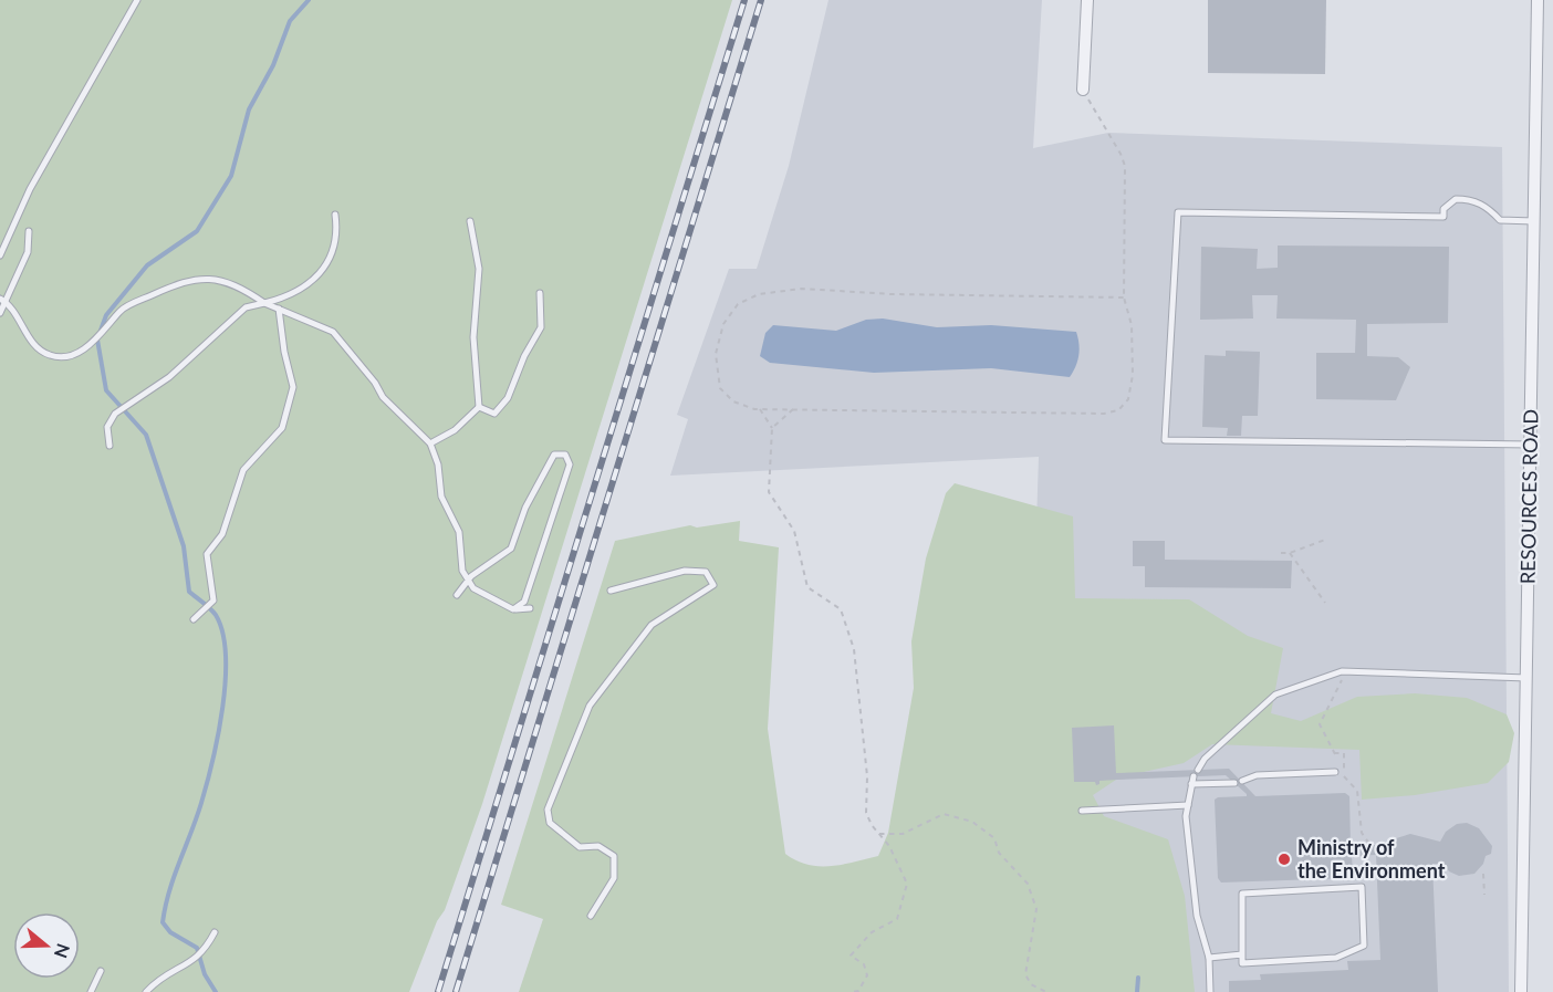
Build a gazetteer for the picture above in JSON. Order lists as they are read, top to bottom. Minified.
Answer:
{"streets":{"street":["RESOURCES ROAD"]},"places":["Ministry of the Environment"],"north":"right"}
